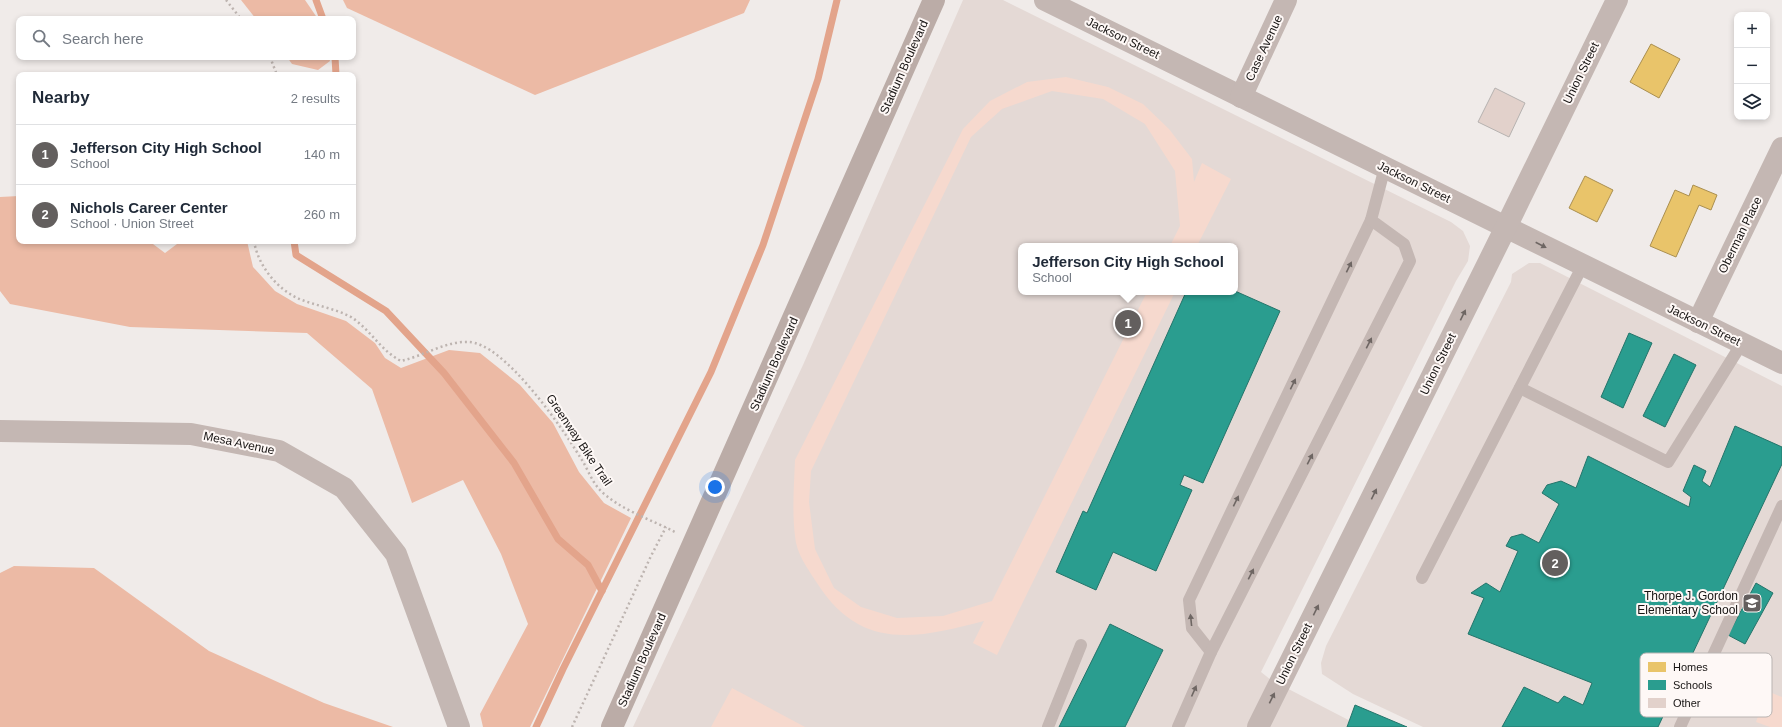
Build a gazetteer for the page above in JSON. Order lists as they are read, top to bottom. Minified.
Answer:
{"streets":{"main road":["Stadium Boulevard"],"street":["Jackson Street","Case Avenue","Union Street","Oberman Place","Mesa Avenue"],"path":["Greenway Bike Trail"]},"crossings":[["Jackson Street","Case Avenue"],["Jackson Street","Union Street"],["Jackson Street","Oberman Place"]],"one_way":["Union Street"],"places":{"school or university":["Thorpe J. Gordon Elementary School"]},"legend":["Homes","Schools","Other"],"page":{"map_buttons":["+","−"],"search":"Search here","heading":["Nearby","2 results"],"list":[{"mark":"1","name":"Jefferson City High School","note":"School","value":"140 m"},{"mark":"2","name":"Nichols Career Center","note":"School · Union Street","value":"260 m"}],"popup":["Jefferson City High School","School"],"pins":["1","2"]}}
